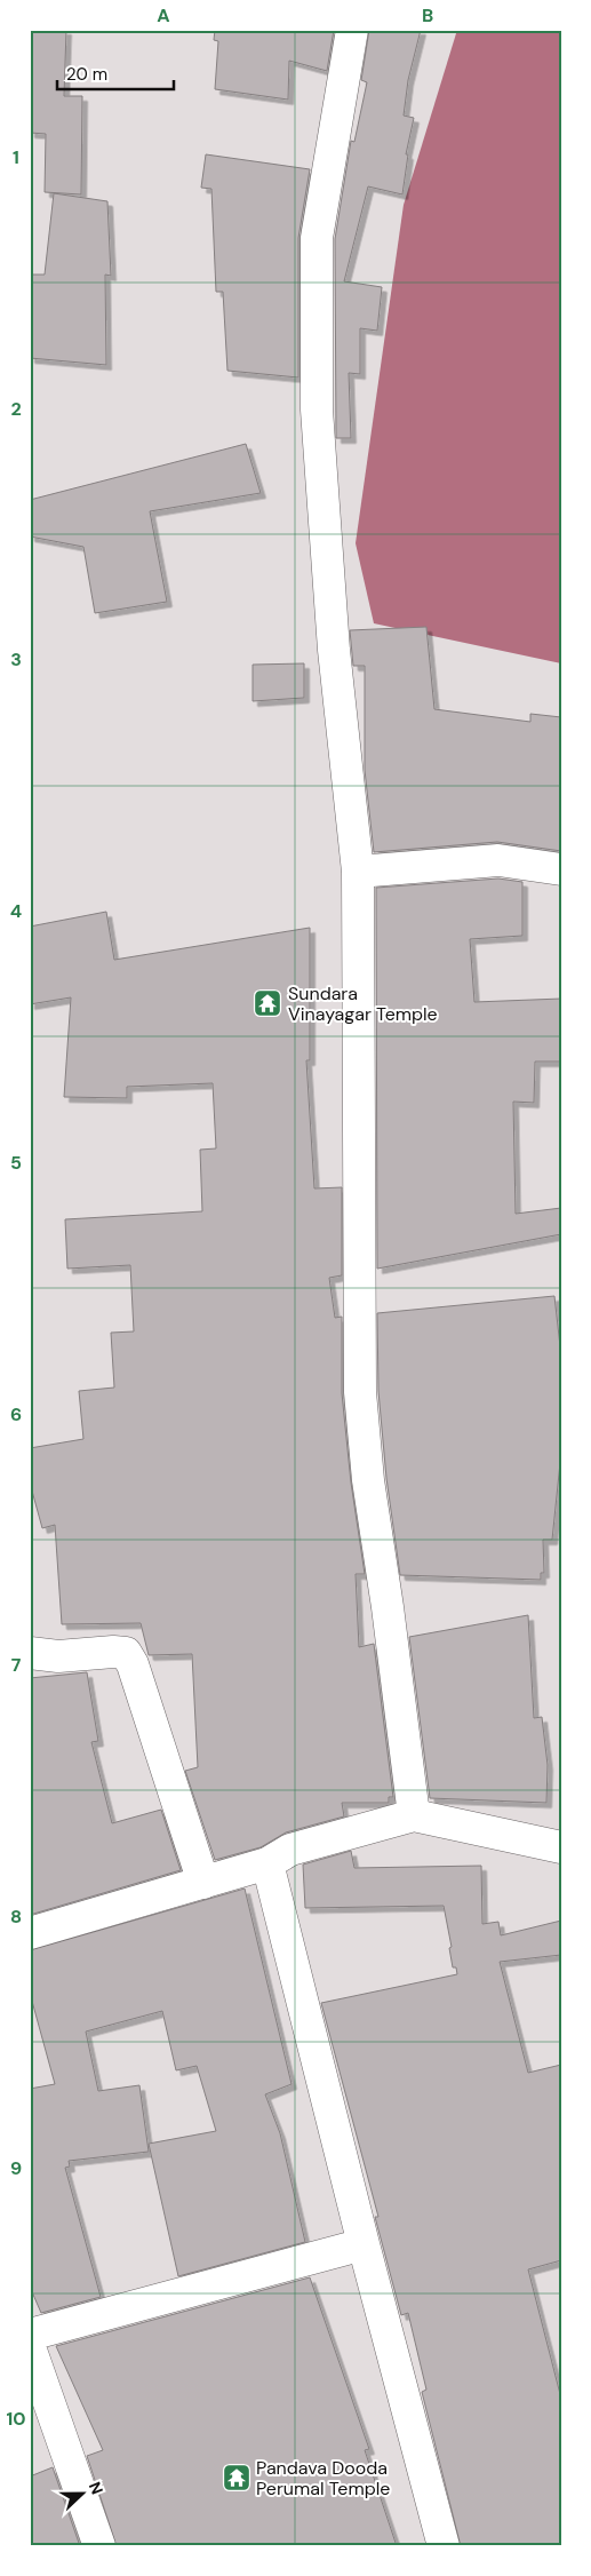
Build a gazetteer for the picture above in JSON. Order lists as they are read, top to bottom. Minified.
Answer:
{"places":{"temple":["Sundara Vinayagar Temple","Pandava Dooda Perumal Temple"]},"scale_bar":"20 m","north":"right","grid":{"columns":["A","B"],"rows":["1","2","3","4","5","6","7","8","9","10"]}}
